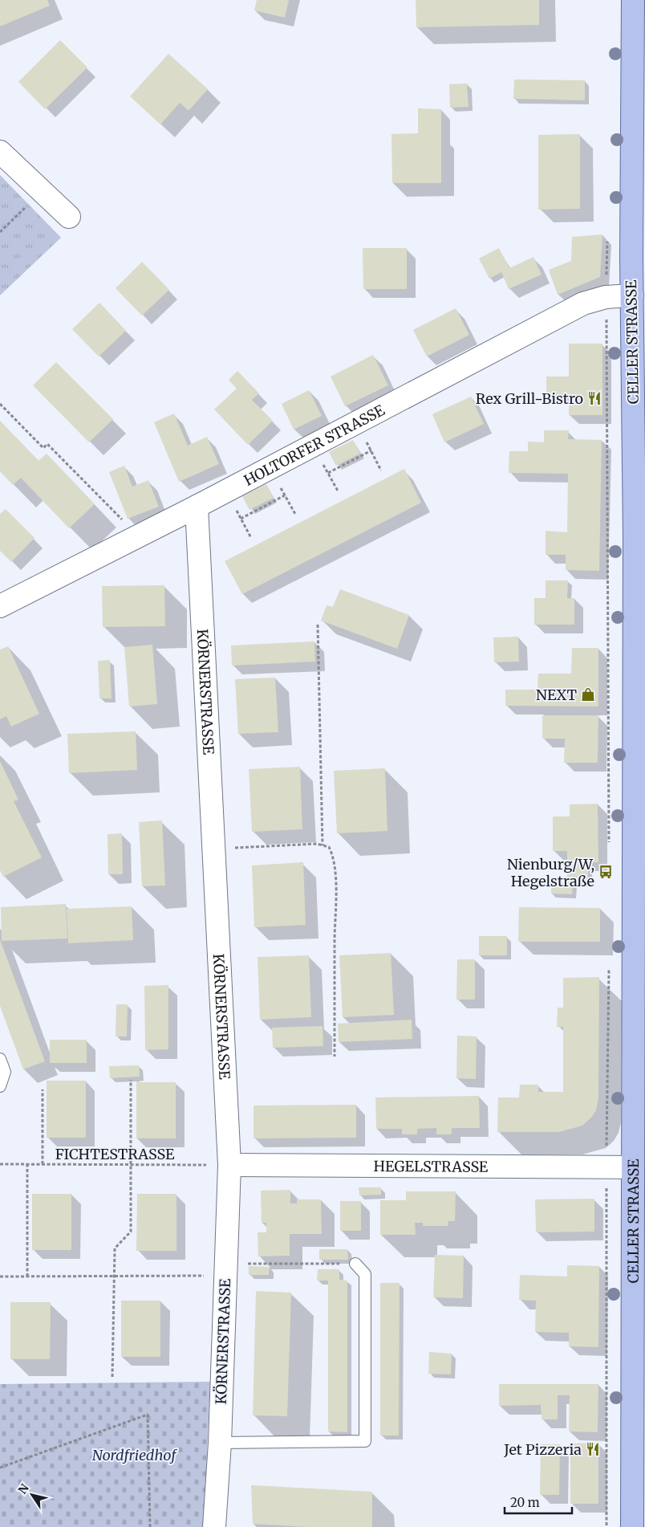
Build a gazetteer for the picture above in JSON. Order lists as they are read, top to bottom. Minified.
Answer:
{"streets":{"main road":["CELLER STRASSE"],"street":["HOLTORFER STRASSE","KÖRNERSTRASSE","HEGELSTRASSE"],"path":["FICHTESTRASSE"]},"crossings":[["CELLER STRASSE","HOLTORFER STRASSE"],["CELLER STRASSE","HEGELSTRASSE"],["HOLTORFER STRASSE","KÖRNERSTRASSE"],["KÖRNERSTRASSE","FICHTESTRASSE"],["KÖRNERSTRASSE","HEGELSTRASSE"],["FICHTESTRASSE","HEGELSTRASSE"]],"parks":["Nordfriedhof"],"places":{"restaurant":["Rex Grill-Bistro","Jet Pizzeria"],"shop":["NEXT"],"bus stop":["Nienburg/W, Hegelstraße"]},"scale_bar":"20 m","north":"top left"}
